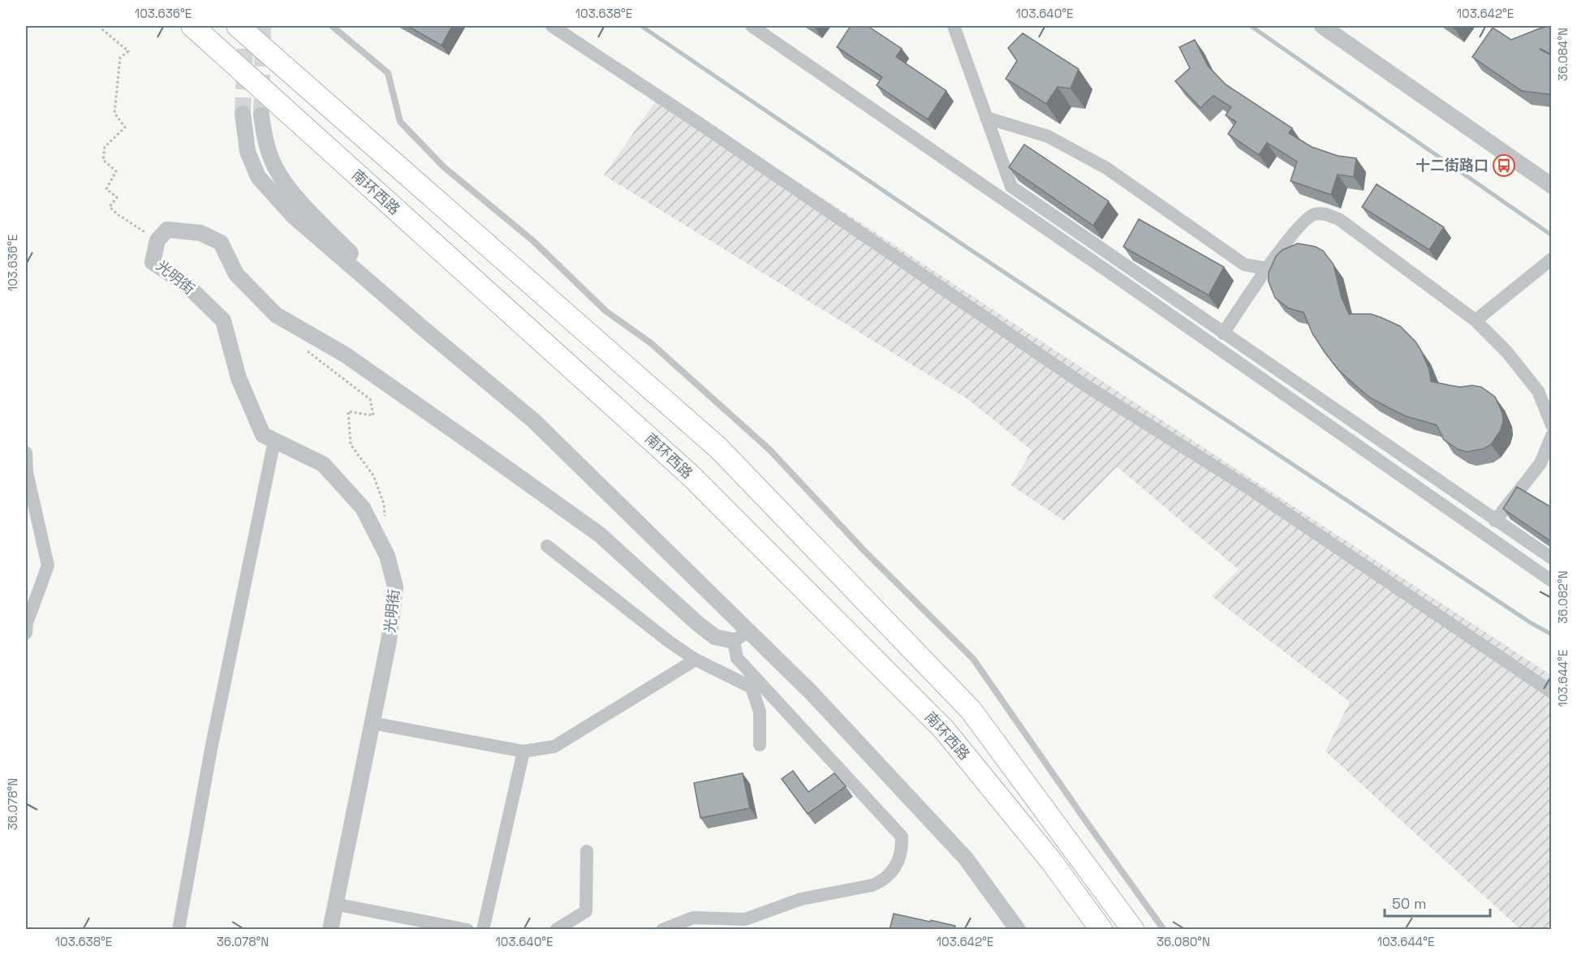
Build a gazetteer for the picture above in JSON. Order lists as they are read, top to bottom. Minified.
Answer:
{"streets":{"highway":["南环西路"],"street":["光明街"]},"places":{"bus stop":["十二街路口"]},"scale_bar":"50 m","coordinates":["103.636°E","103.638°E","103.640°E","103.642°E","36.084°N","36.082°N","103.644°E","36.078°N","36.080°N"]}
